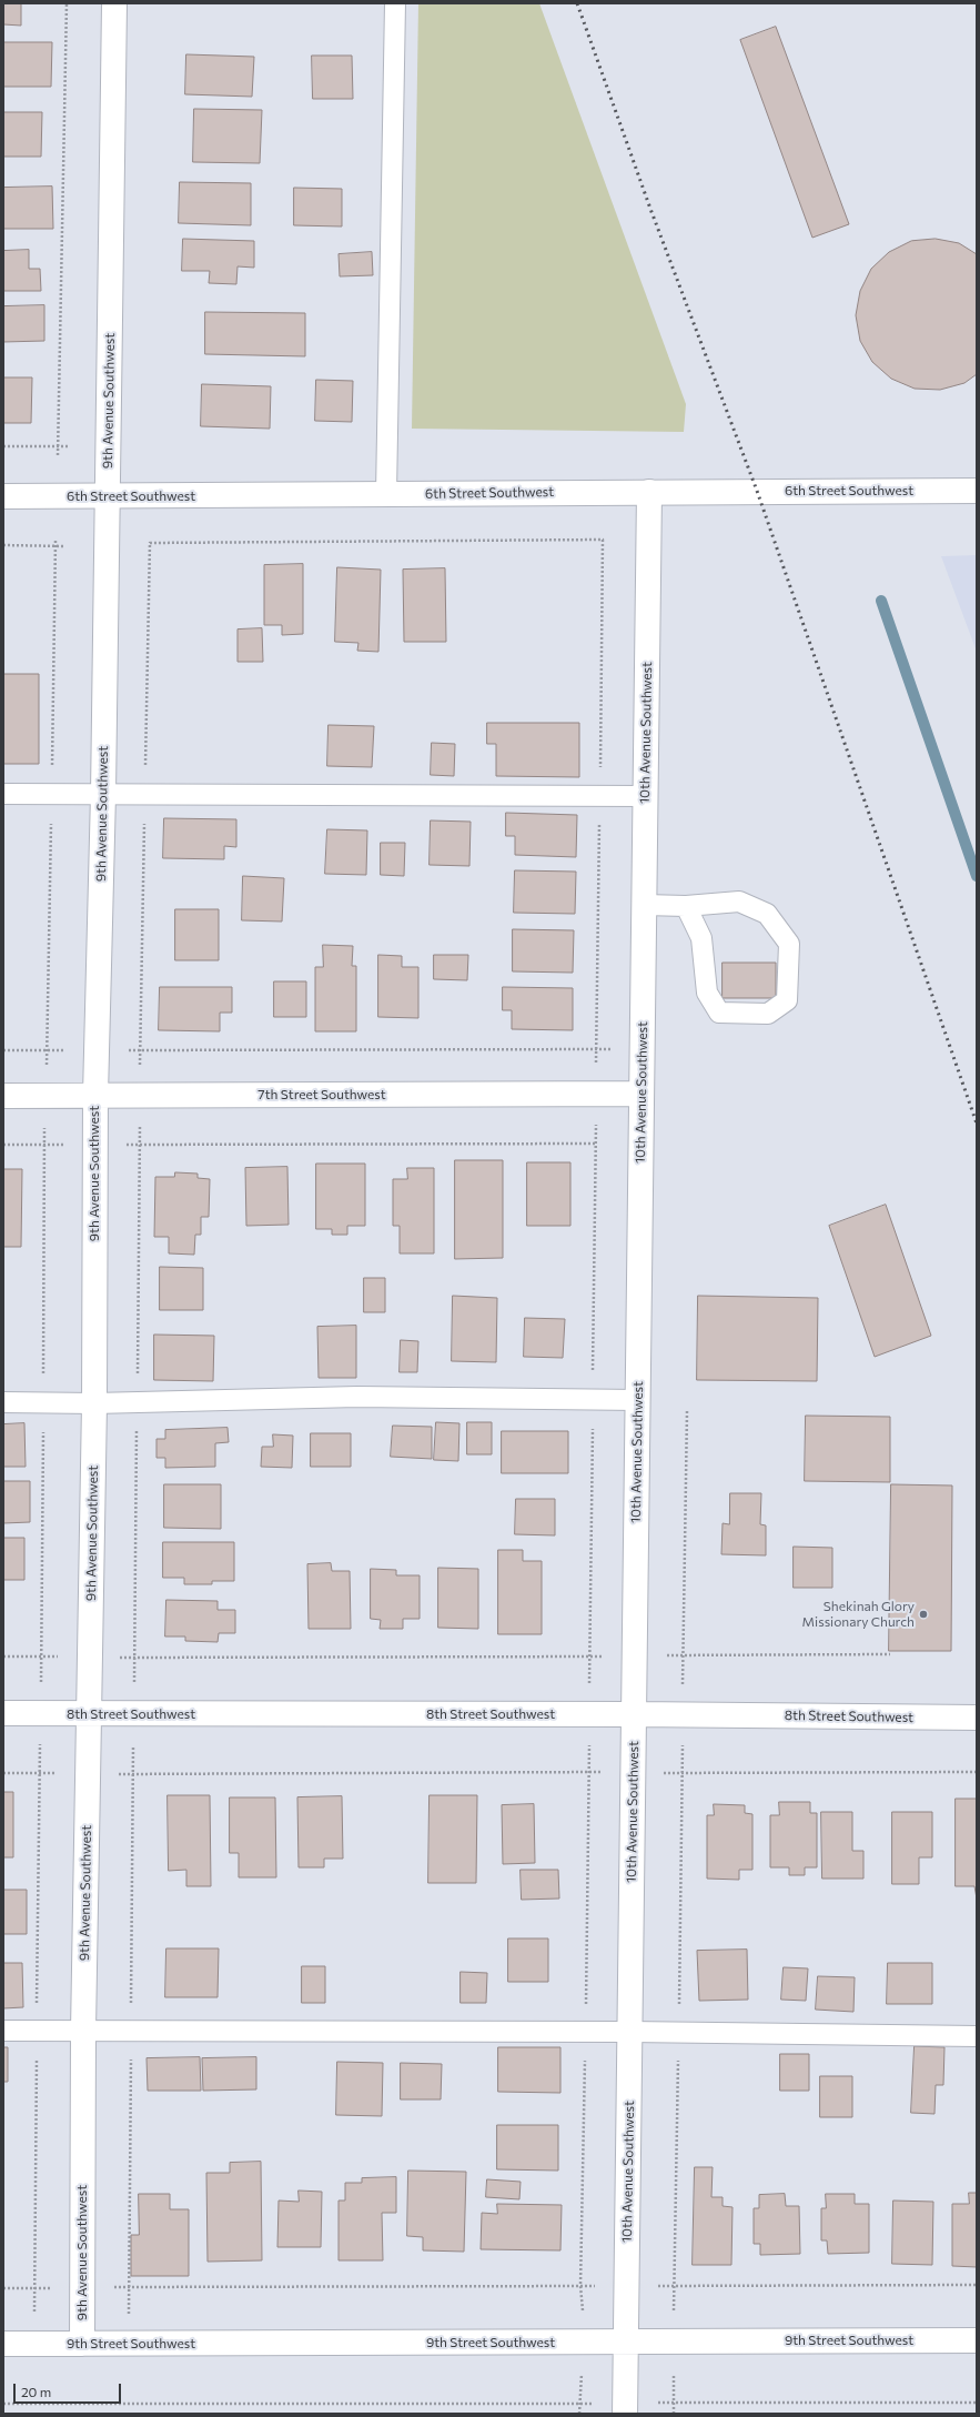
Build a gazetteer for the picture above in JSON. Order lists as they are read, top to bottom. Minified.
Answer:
{"streets":{"street":["9th Avenue Southwest","6th Street Southwest","10th Avenue Southwest","7th Street Southwest","8th Street Southwest","9th Street Southwest"]},"crossings":[["9th Avenue Southwest","6th Street Southwest"],["9th Avenue Southwest","7th Street Southwest"],["9th Avenue Southwest","8th Street Southwest"],["9th Avenue Southwest","9th Street Southwest"],["6th Street Southwest","10th Avenue Southwest"],["10th Avenue Southwest","7th Street Southwest"],["10th Avenue Southwest","8th Street Southwest"],["10th Avenue Southwest","9th Street Southwest"]],"places":["Shekinah Glory Missionary Church"],"scale_bar":"20 m"}
